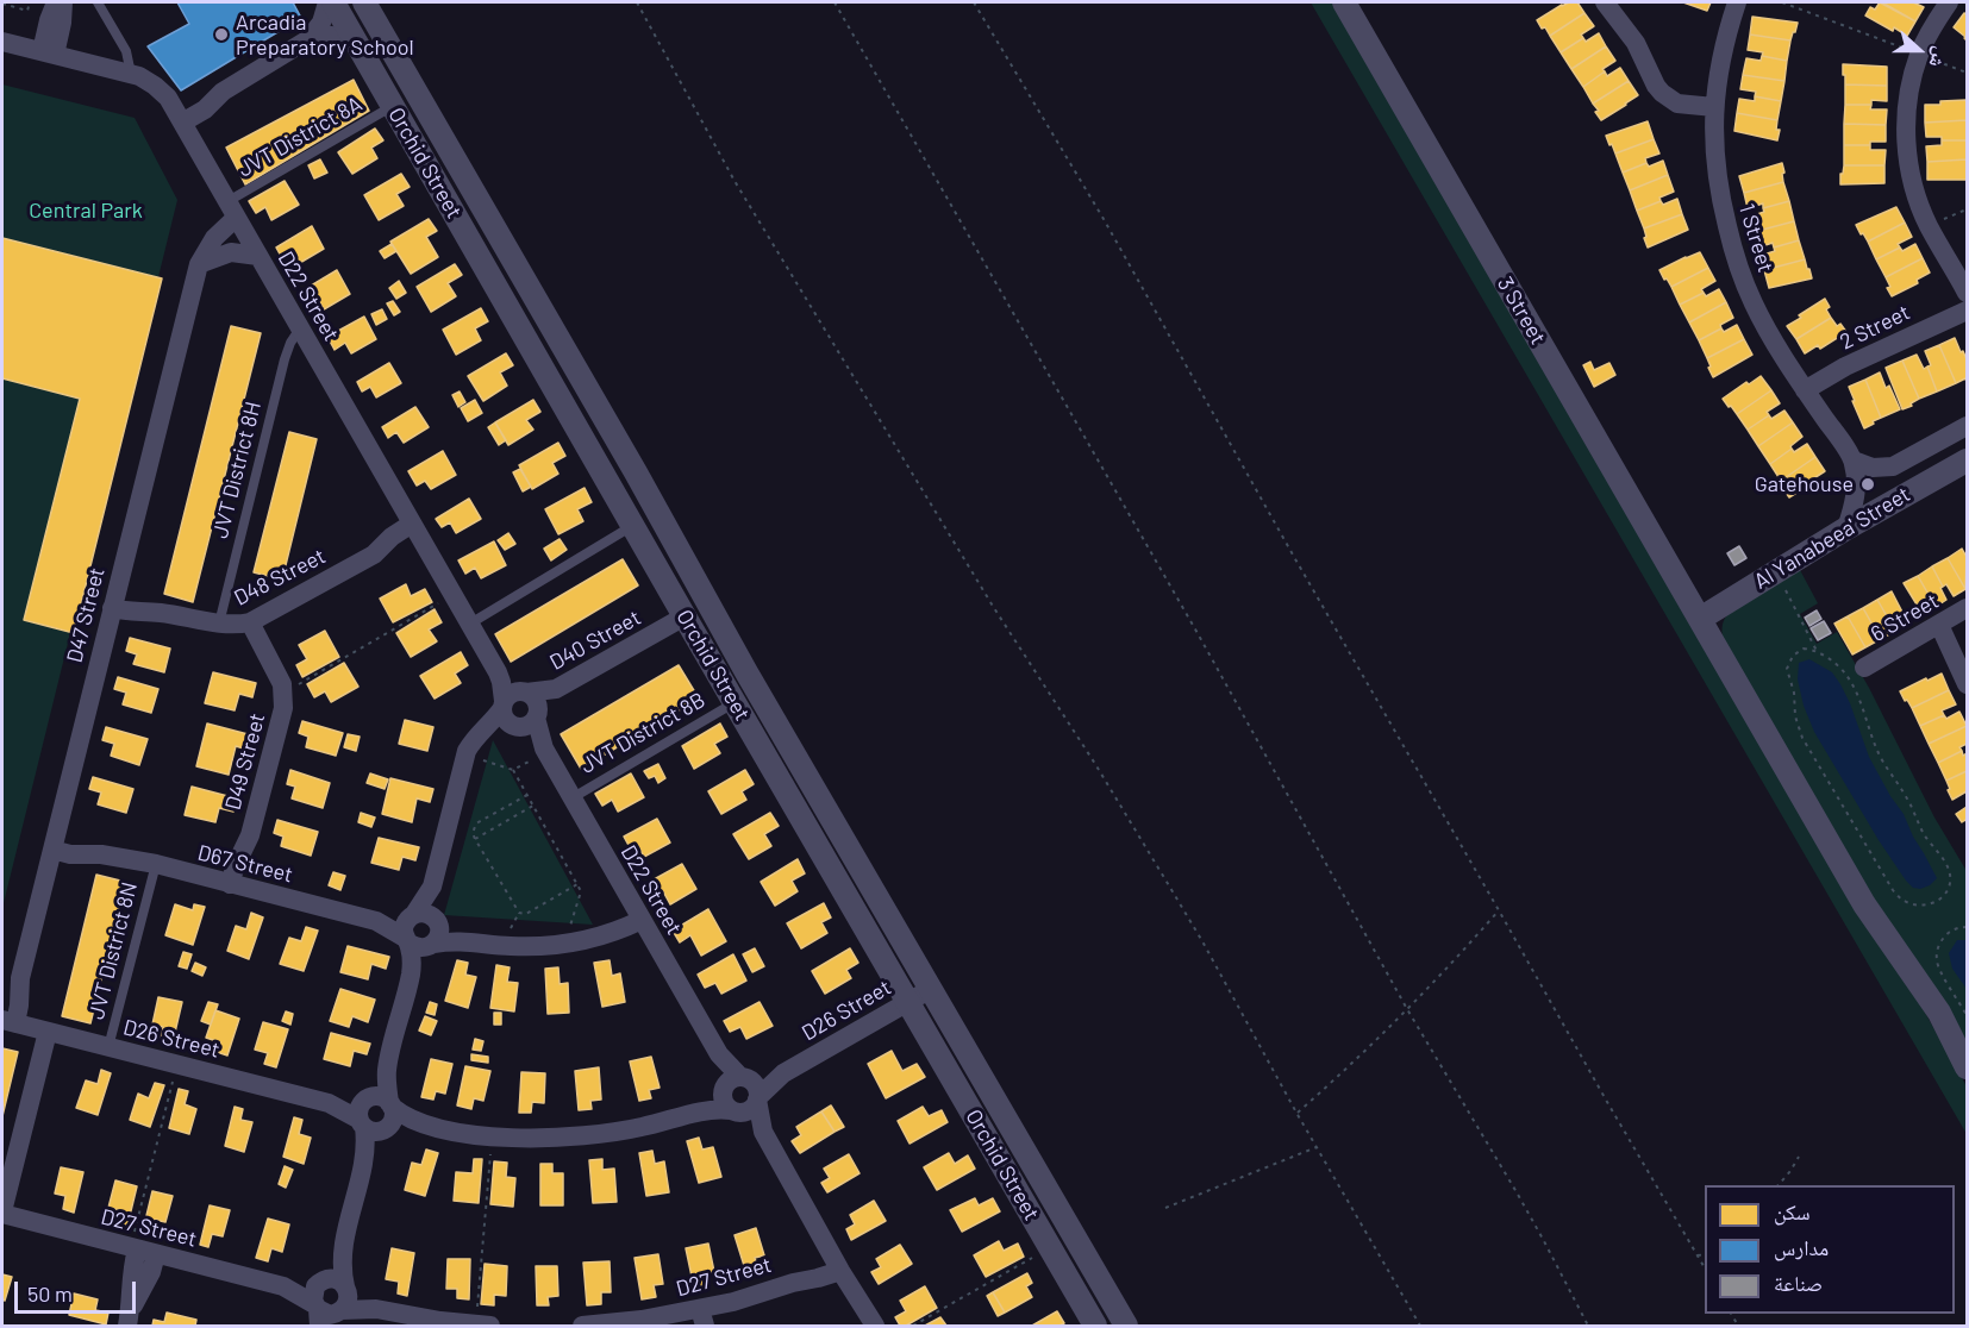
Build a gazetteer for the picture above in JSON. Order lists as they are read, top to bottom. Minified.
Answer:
{"streets":{"street":["Orchid Street","1 Street","D22 Street","3 Street","2 Street","Al Yanabeea' Street","D48 Street","D47 Street","6 Street","D40 Street","D49 Street","D67 Street","D26 Street","D27 Street"],"lane":["JVT District 8A","JVT District 8H","JVT District 8B","JVT District 8N"]},"crossings":[["JVT District 8A","Orchid Street"],["JVT District 8A","D22 Street"],["JVT District 8A","D47 Street"],["Orchid Street","D40 Street"],["Orchid Street","JVT District 8B"],["Orchid Street","D26 Street"],["1 Street","2 Street"],["D22 Street","JVT District 8H"],["D22 Street","D48 Street"],["D22 Street","D47 Street"],["D22 Street","D40 Street"],["D22 Street","JVT District 8B"],["D22 Street","D67 Street"],["D22 Street","D26 Street"],["3 Street","Al Yanabeea' Street"],["JVT District 8H","D48 Street"],["D48 Street","D47 Street"],["D48 Street","D49 Street"],["D47 Street","D67 Street"],["D47 Street","D26 Street"],["D49 Street","D67 Street"],["D67 Street","JVT District 8N"],["JVT District 8N","D26 Street"]],"parks":["Central Park"],"places":["Arcadia Preparatory School","Gatehouse"],"legend":["سكن","مدارس","صناعة"],"scale_bar":"50 m","north":"right"}
